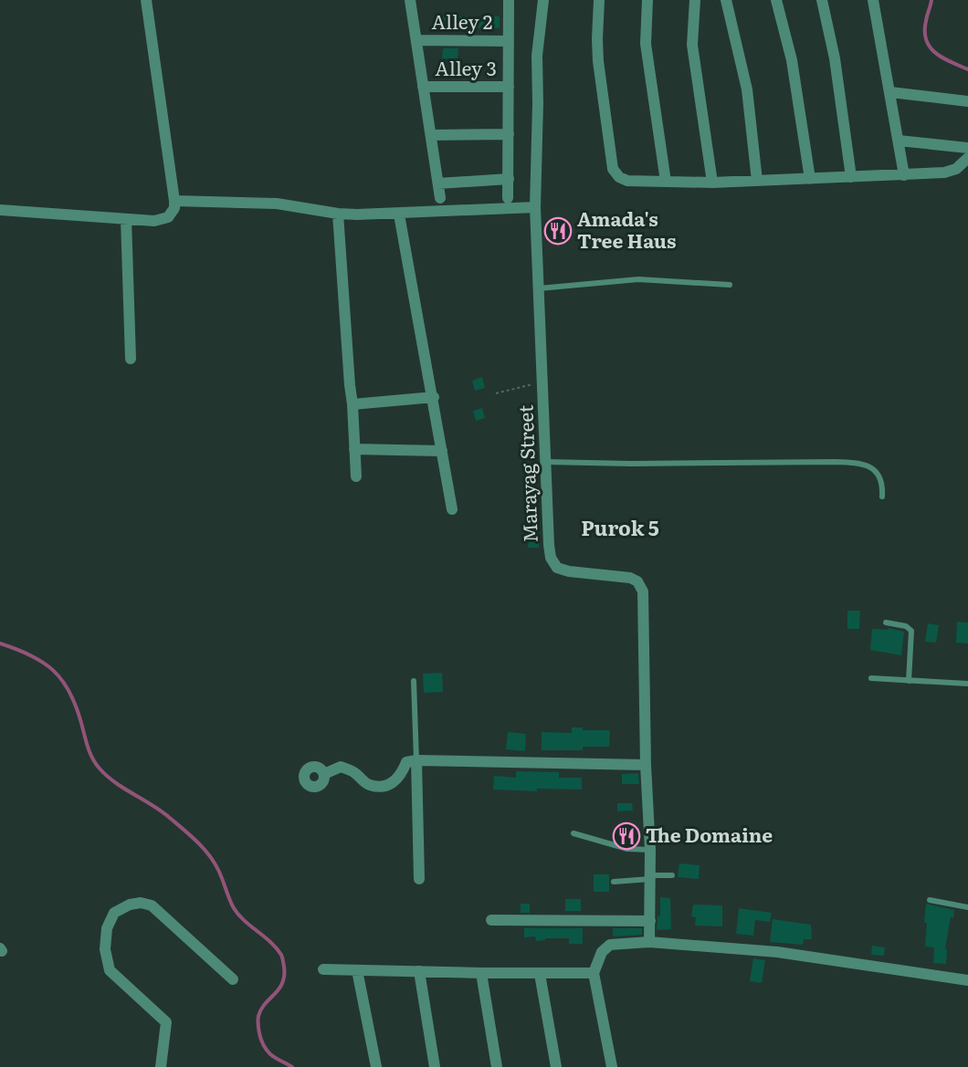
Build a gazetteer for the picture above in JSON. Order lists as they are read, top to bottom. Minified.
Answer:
{"streets":{"street":["Alley 2","Alley 3","Marayag Street"]},"districts":["Purok 5"],"places":{"restaurant":["Amada's Tree Haus","The Domaine"]}}
